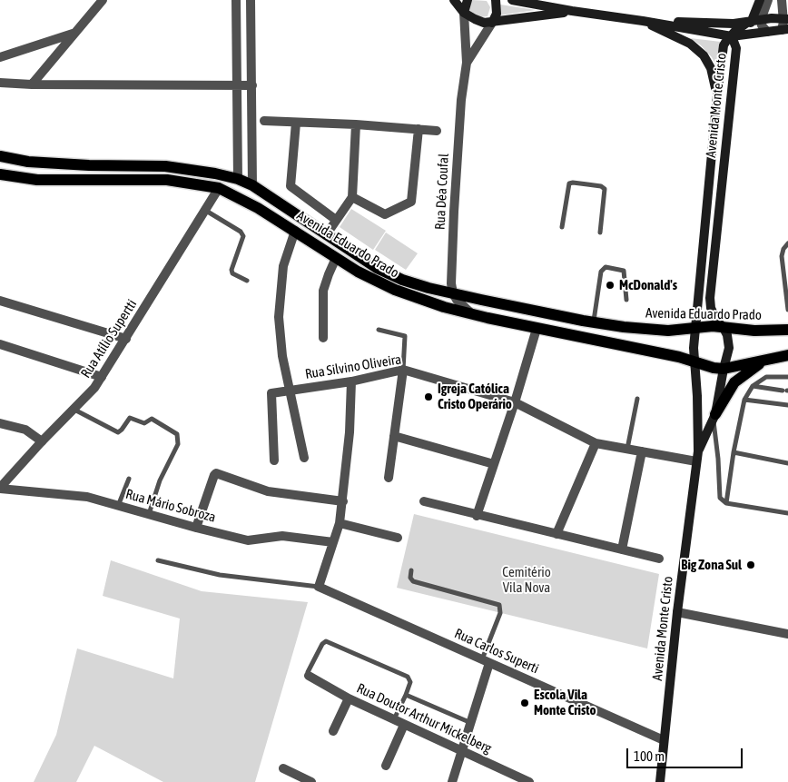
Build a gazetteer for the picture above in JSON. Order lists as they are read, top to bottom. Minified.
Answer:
{"streets":{"main road":["Avenida Monte Cristo","Rua Déa Coufal","Avenida Eduardo Prado"],"street":["Rua Atílio Supertti","Rua Silvino Oliveira","Rua Mário Sobroza","Rua Carlos Superti","Rua Doutor Arthur Mickelberg"]},"crossings":[["Avenida Monte Cristo","Avenida Eduardo Prado"],["Avenida Monte Cristo","Rua Silvino Oliveira"],["Avenida Monte Cristo","Rua Carlos Superti"],["Rua Déa Coufal","Avenida Eduardo Prado"],["Avenida Eduardo Prado","Rua Atílio Supertti"],["Rua Atílio Supertti","Rua Mário Sobroza"]],"parks":["Cemitério Vila Nova"],"places":["McDonald's","Igreja Católica Cristo Operário","Big Zona Sul","Escola Vila Monte Cristo"],"scale_bar":"100 m"}
